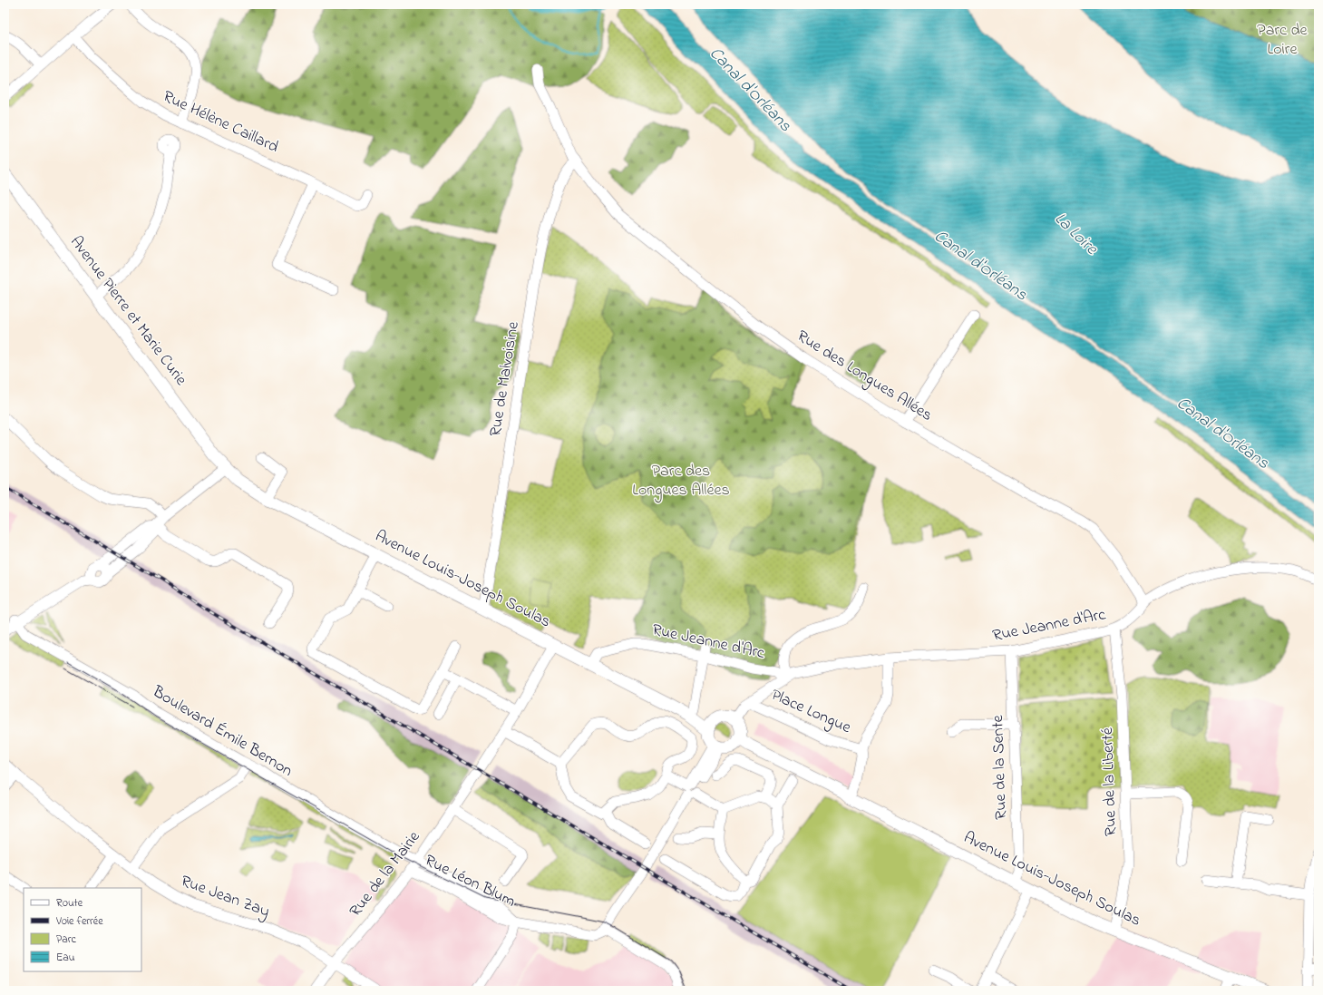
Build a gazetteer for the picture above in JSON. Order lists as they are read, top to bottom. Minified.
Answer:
{"streets":{"main road":["Avenue Pierre et Marie Curie","Avenue Louis-Joseph Soulas"],"street":["Rue Hélène Caillard","Rue des Longues Allées","Rue de Malvoisine","Rue Jeanne d'Arc","Place Longue","Boulevard Émile Bernon","Rue de la Sente","Rue de la Liberté","Rue de la Mairie","Rue Léon Blum","Rue Jean Zay"]},"crossings":[["Avenue Pierre et Marie Curie","Avenue Louis-Joseph Soulas"],["Rue des Longues Allées","Rue de Malvoisine"],["Rue des Longues Allées","Rue Jeanne d'Arc"],["Rue de Malvoisine","Avenue Louis-Joseph Soulas"],["Avenue Louis-Joseph Soulas","Rue Jeanne d'Arc"],["Avenue Louis-Joseph Soulas","Rue de la Sente"],["Avenue Louis-Joseph Soulas","Rue de la Liberté"],["Avenue Louis-Joseph Soulas","Rue de la Mairie"],["Rue Jeanne d'Arc","Rue de la Sente"],["Rue Jeanne d'Arc","Rue de la Liberté"],["Boulevard Émile Bernon","Rue de la Mairie"],["Boulevard Émile Bernon","Rue Léon Blum"],["Rue de la Mairie","Rue Léon Blum"],["Rue de la Mairie","Rue Jean Zay"]],"water":["Canal d'Orléans","La Loire"],"parks":["Parc de Loire","Parc des Longues Allées"],"legend":["Route","Voie ferrée","Parc","Eau"]}
